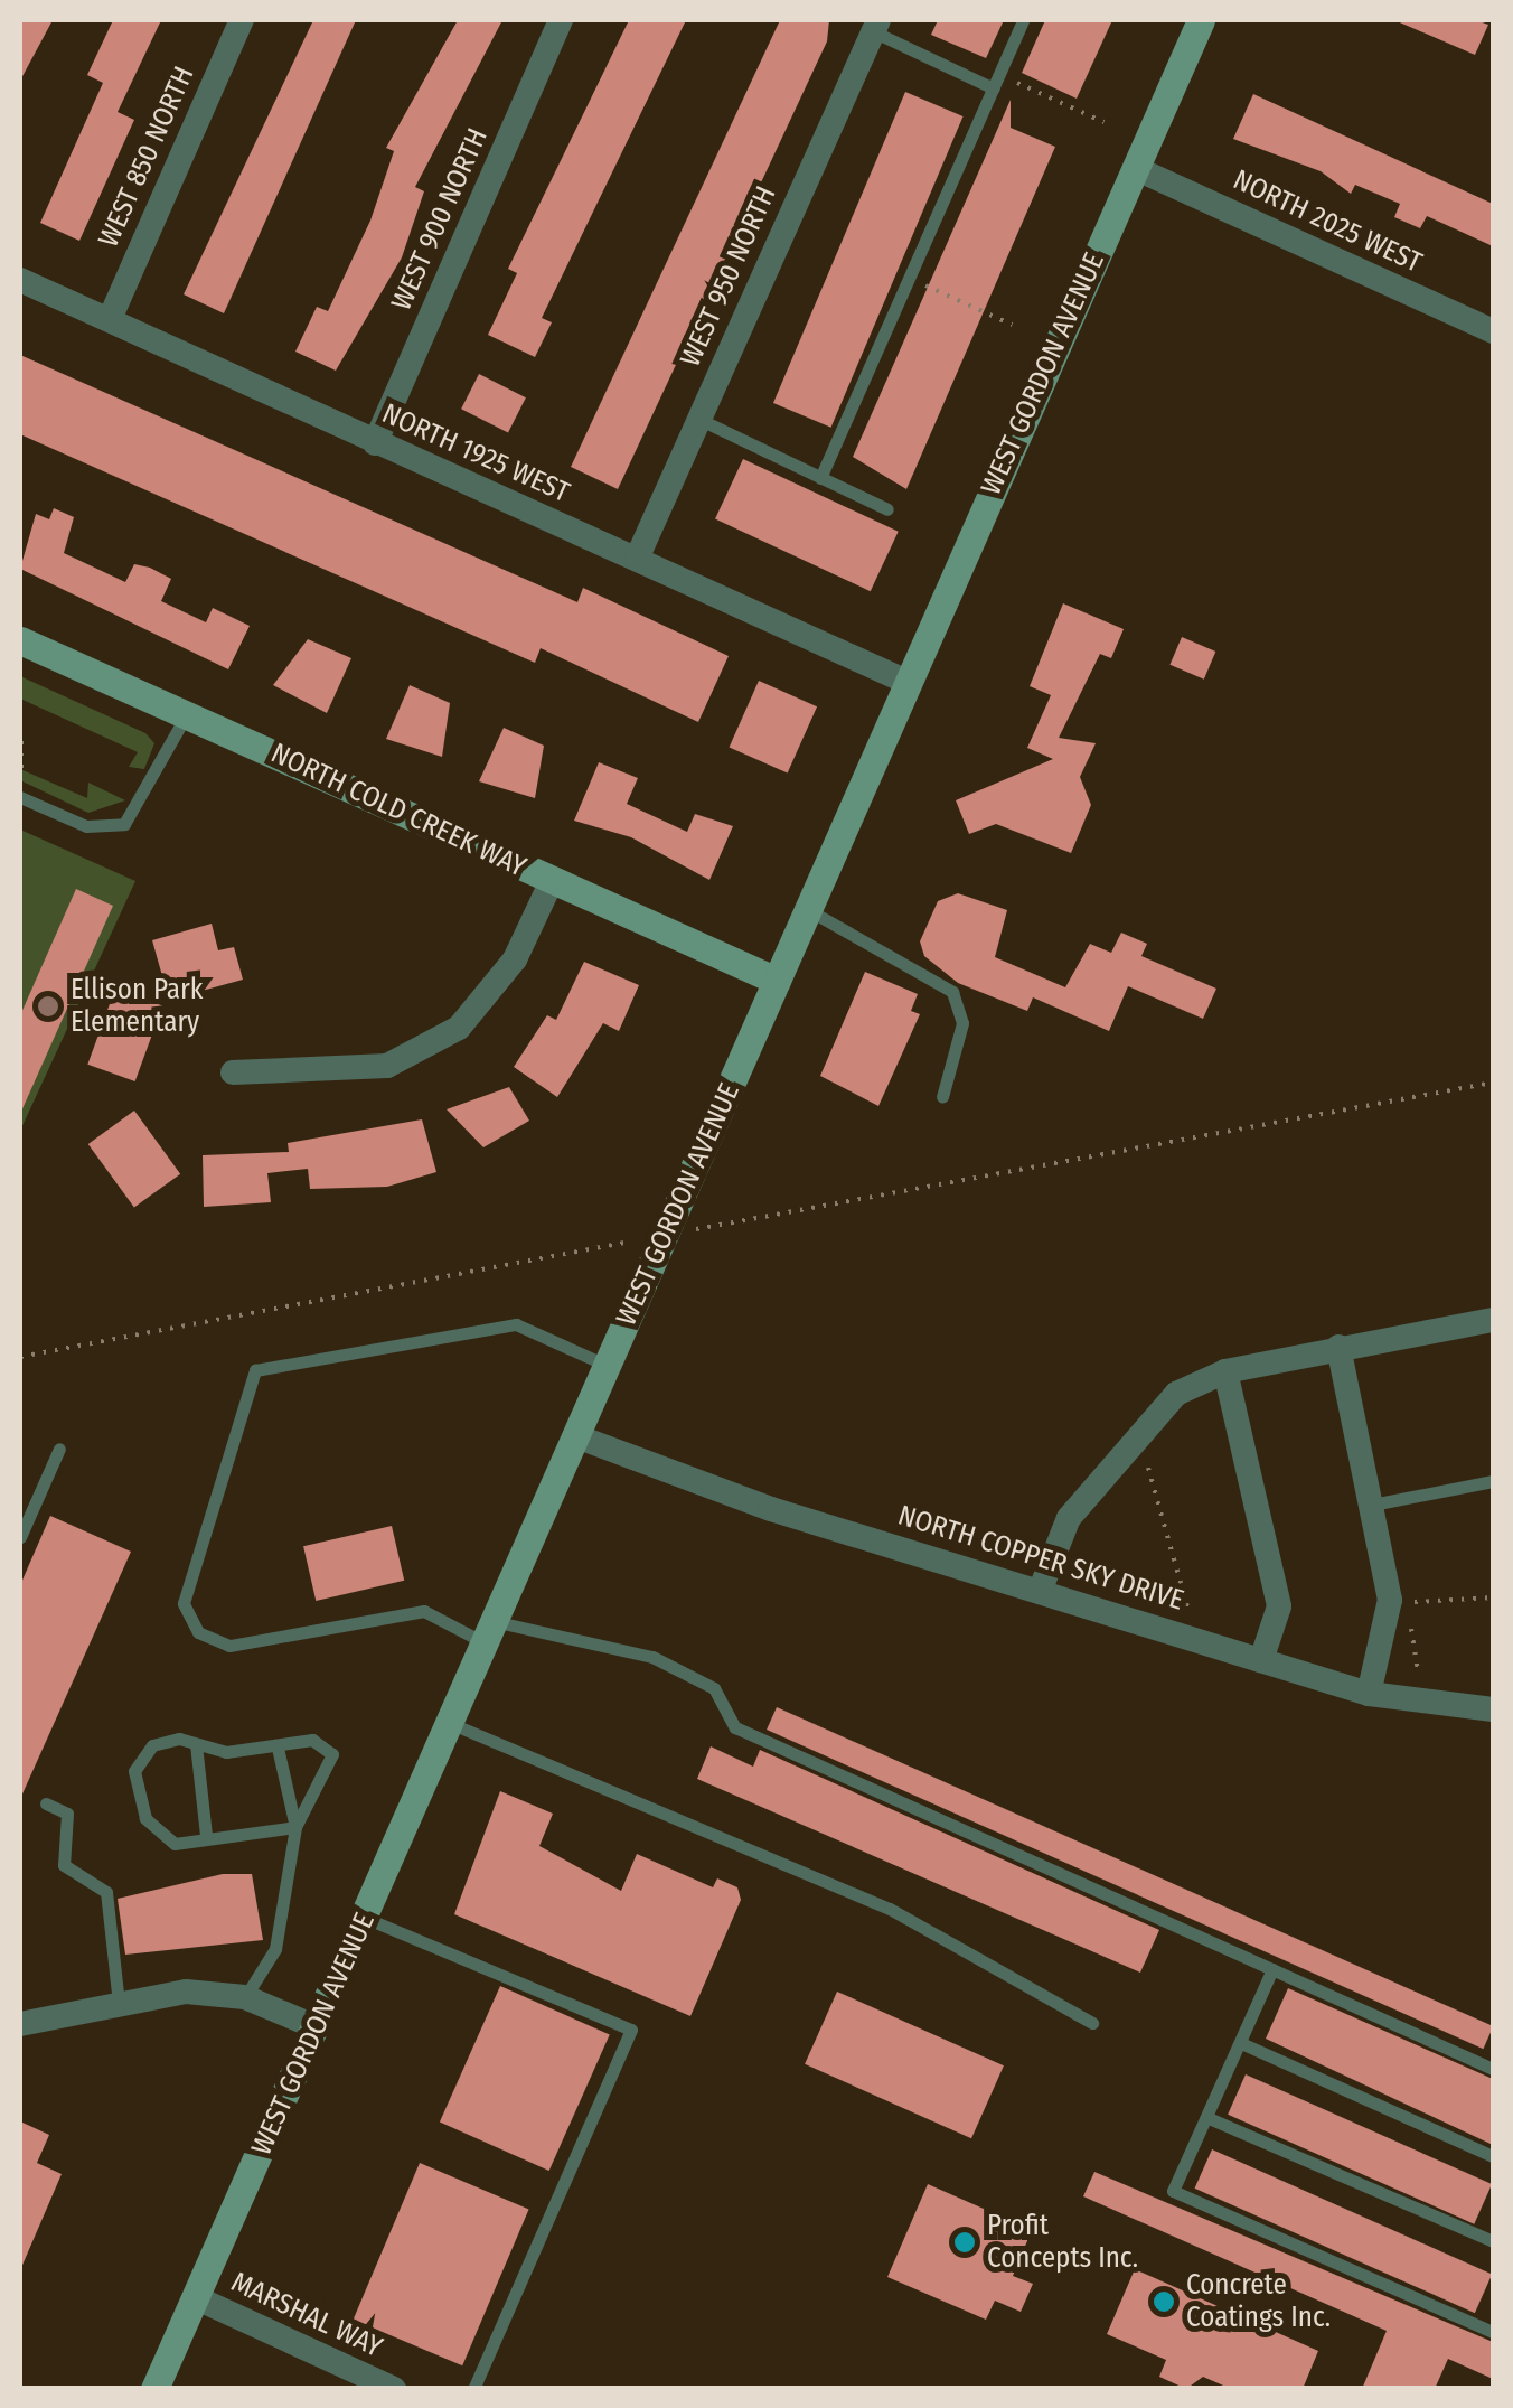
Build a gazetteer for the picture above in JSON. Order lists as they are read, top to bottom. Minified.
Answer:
{"streets":{"main road":["WEST GORDON AVENUE","NORTH COLD CREEK WAY"],"street":["WEST 850 NORTH","WEST 900 NORTH","NORTH 2025 WEST","WEST 950 NORTH","NORTH 1925 WEST","NORTH COPPER SKY DRIVE","MARSHAL WAY"]},"crossings":[["WEST 850 NORTH","NORTH 1925 WEST"],["WEST 900 NORTH","NORTH 1925 WEST"],["NORTH 2025 WEST","WEST GORDON AVENUE"],["WEST 950 NORTH","NORTH 1925 WEST"],["WEST GORDON AVENUE","NORTH 1925 WEST"],["WEST GORDON AVENUE","NORTH COLD CREEK WAY"],["WEST GORDON AVENUE","NORTH COPPER SKY DRIVE"],["WEST GORDON AVENUE","MARSHAL WAY"]],"places":["Ellison Park Elementary","Profit Concepts Inc.","Concrete Coatings Inc."]}
